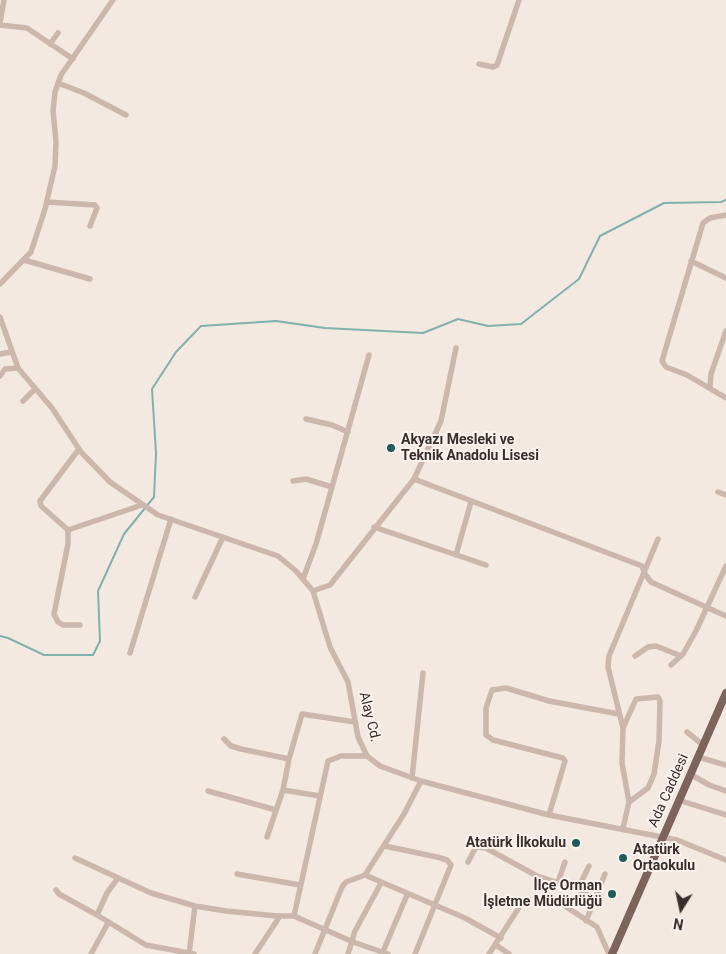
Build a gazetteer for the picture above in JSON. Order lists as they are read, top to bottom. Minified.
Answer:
{"streets":{"main road":["Ada Caddesi"],"street":["Alay Cd."]},"crossings":[["Alay Cd.","Ada Caddesi"]],"places":["Akyazı Mesleki ve Teknik Anadolu Lisesi","Atatürk İlkokulu","Atatürk Ortaokulu","İlçe Orman İşletme Müdürlüğü"],"north":"bottom"}
